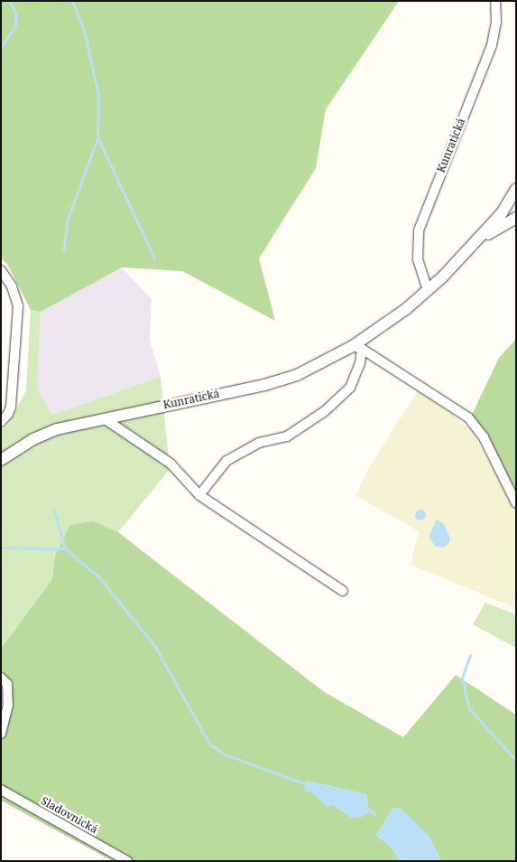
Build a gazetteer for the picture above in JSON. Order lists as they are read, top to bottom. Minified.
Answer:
{"streets":{"street":["Kunratická","Sladovnická"]}}
